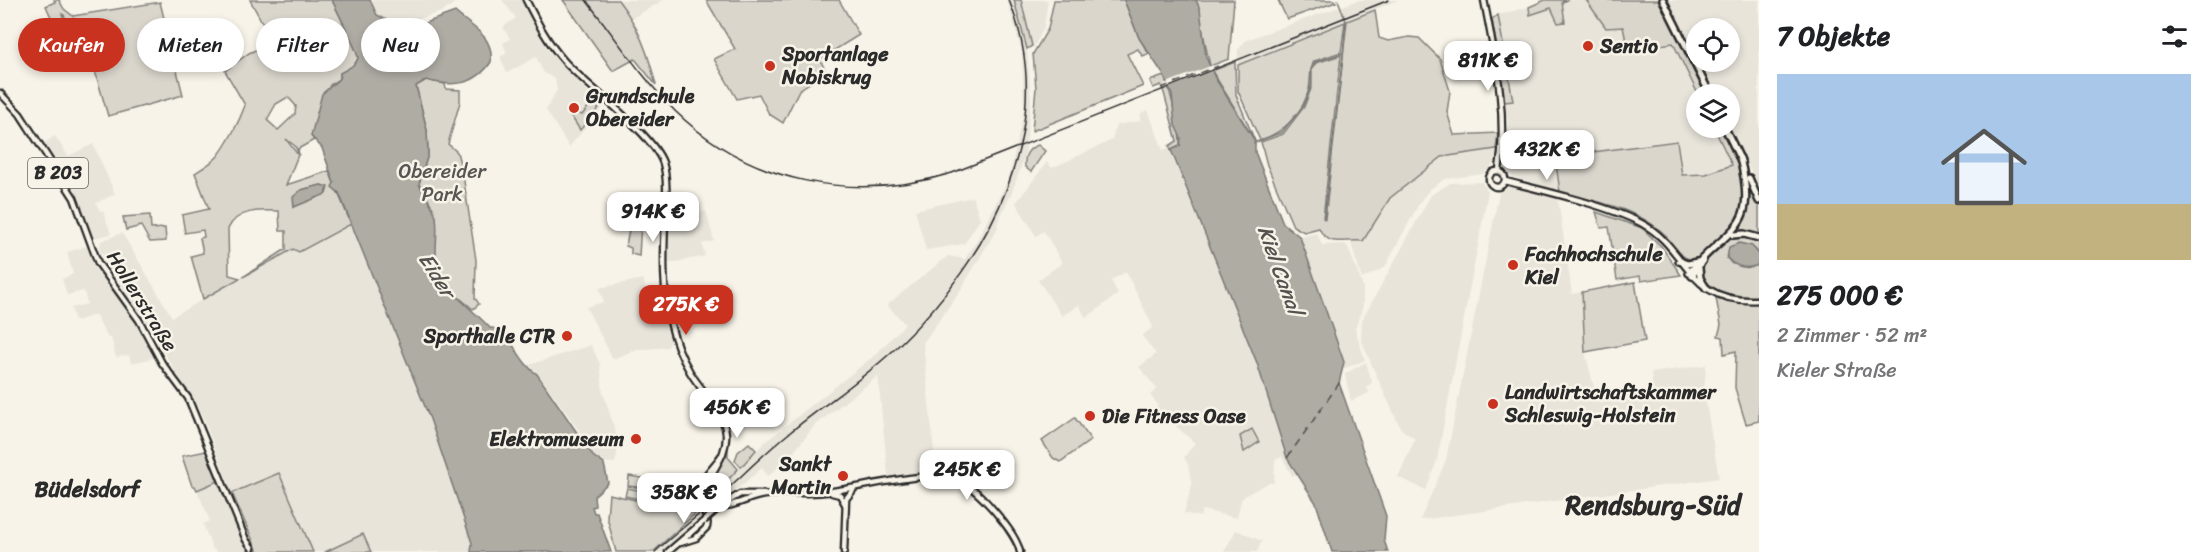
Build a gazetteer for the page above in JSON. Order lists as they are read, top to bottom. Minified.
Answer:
{"streets":{"main road":["B 203","Hollerstraße"]},"districts":["Büdelsdorf","Rendsburg-Süd"],"water":["Kiel Canal","Eider"],"parks":["Obereider Park"],"places":["Sentio","Sportanlage Nobiskrug","Grundschule Obereider","Fachhochschule Kiel","Sporthalle CTR","Landwirtschaftskammer Schleswig-Holstein","Die Fitness Oase","Elektromuseum","Sankt Martin"],"page":{"heading":"7 Objekte","chip":["Kaufen","Mieten","Filter","Neu"],"price":["811K €","432K €","914K €","275K €","456K €","245K €","358K €"],"list":[{"name":"275 000 €","note":"2 Zimmer · 52 m² · Kieler Straße"}]}}
